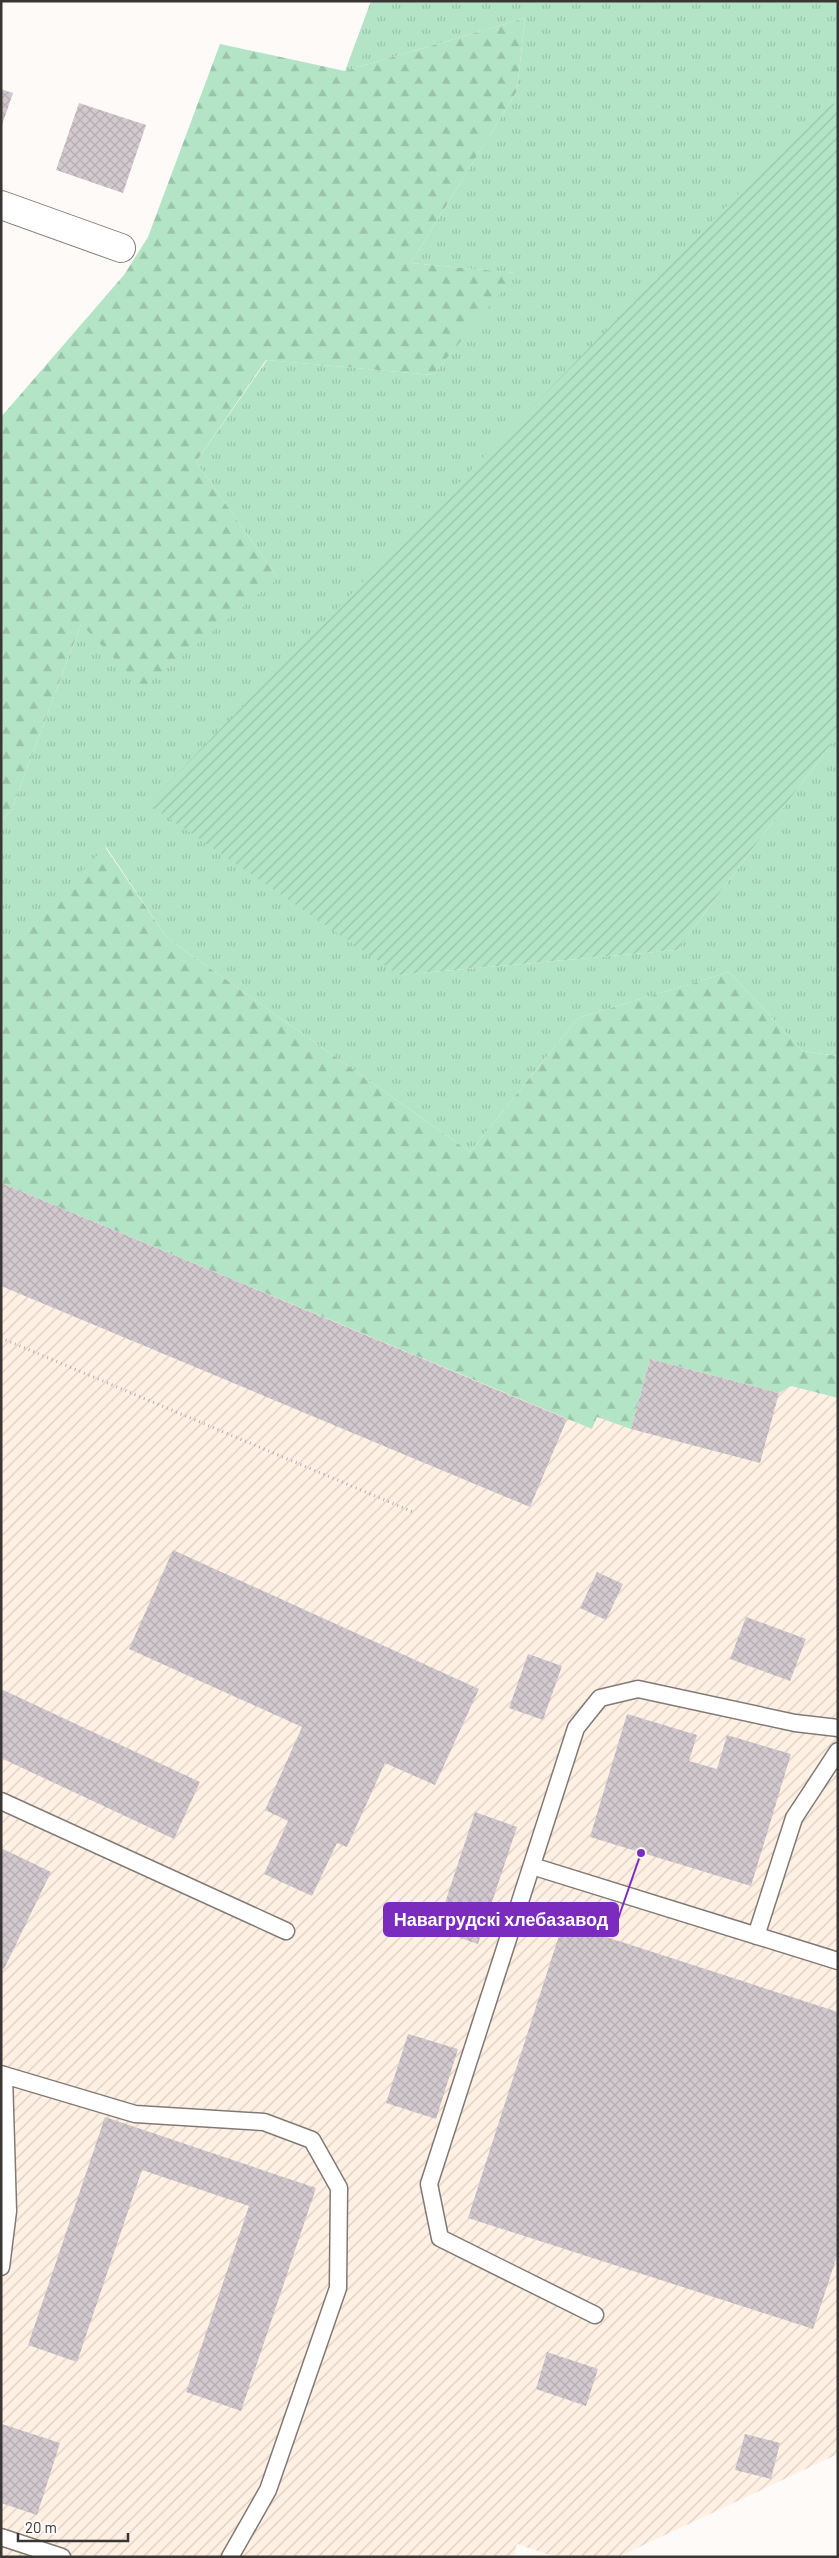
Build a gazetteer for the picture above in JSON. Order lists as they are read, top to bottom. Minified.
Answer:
{"places":["Навагрудскі хлебазавод"],"scale_bar":"20 m"}
